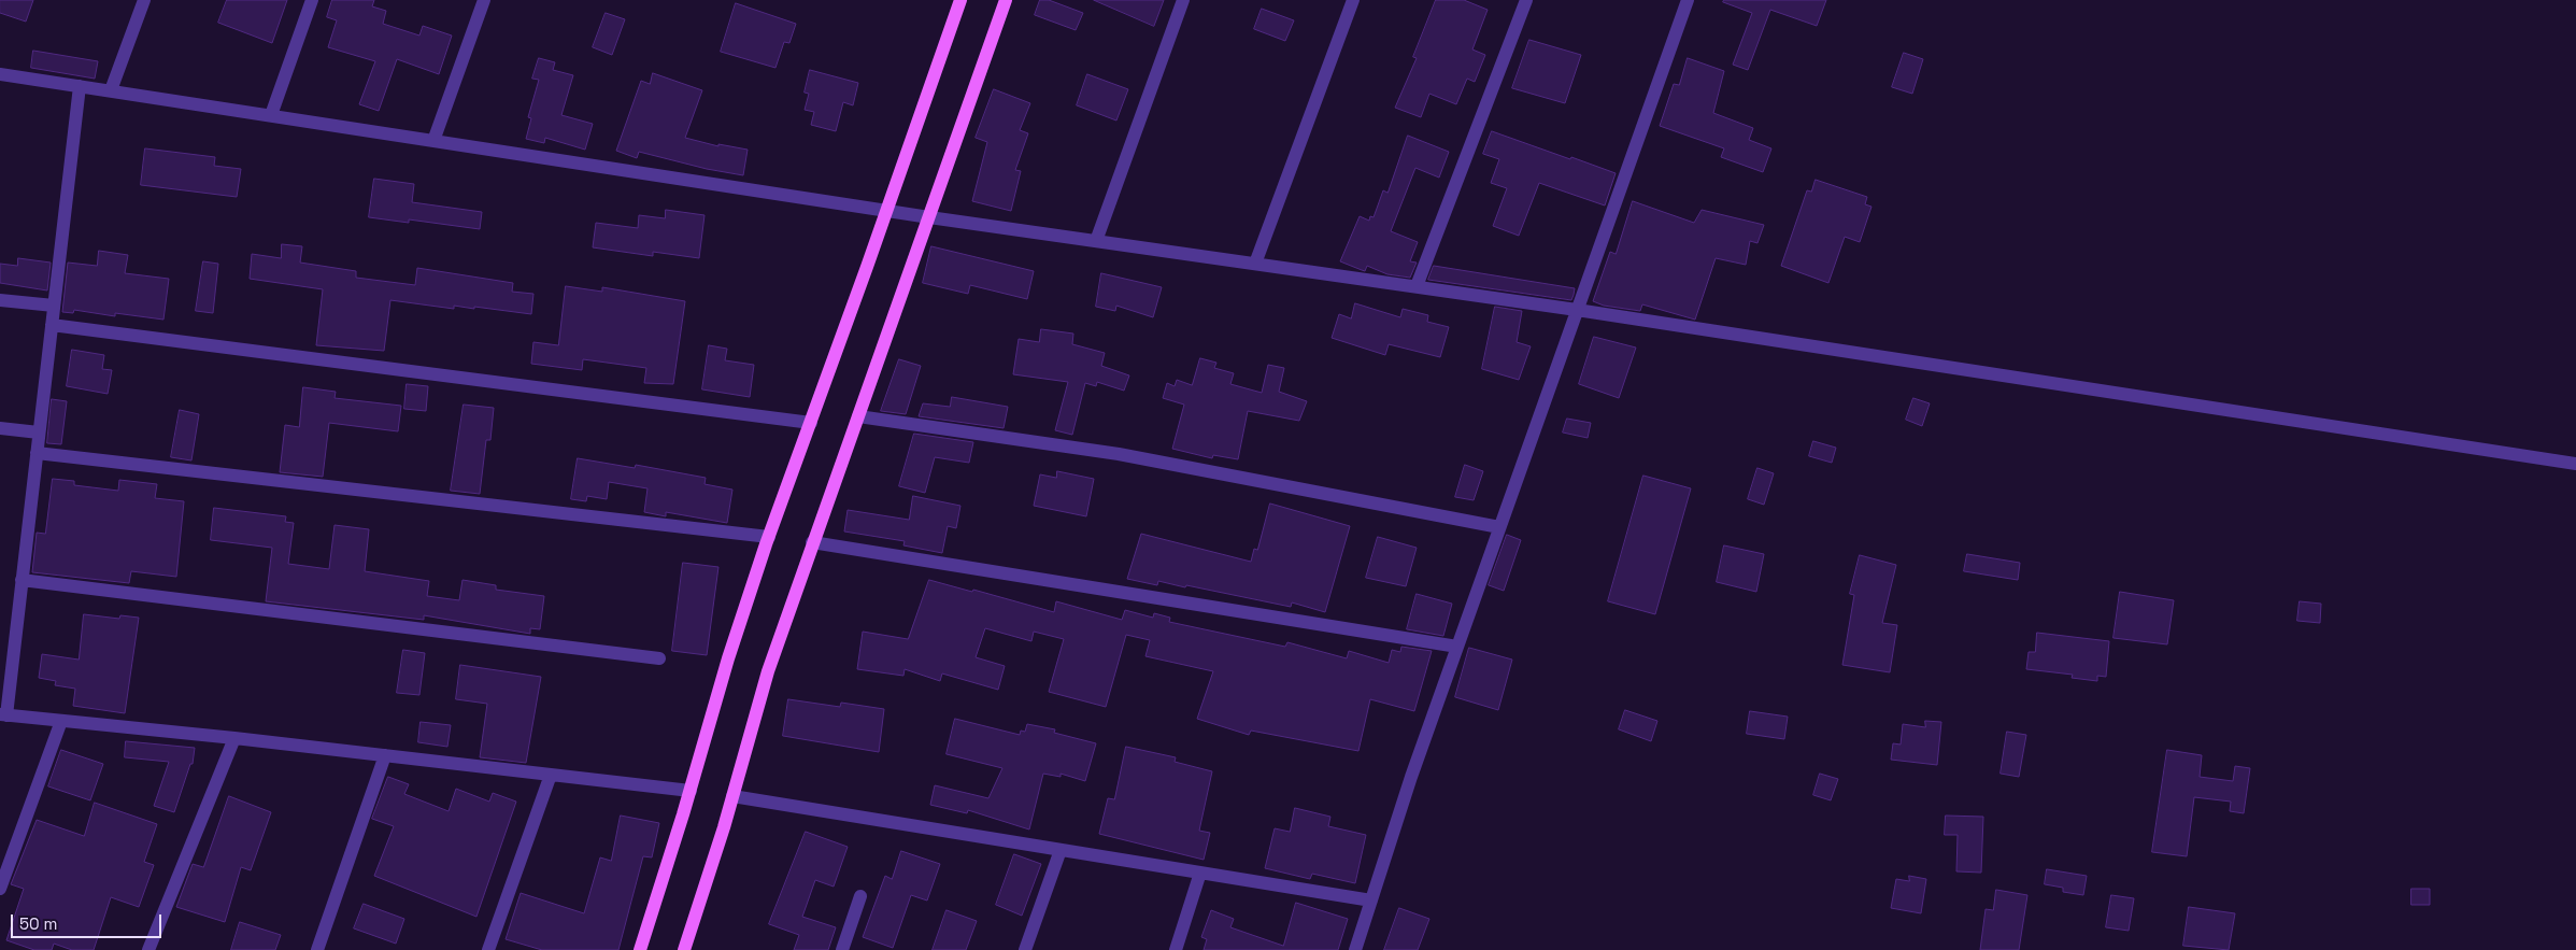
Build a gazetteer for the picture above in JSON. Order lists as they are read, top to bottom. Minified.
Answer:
{"scale_bar":"50 m"}
